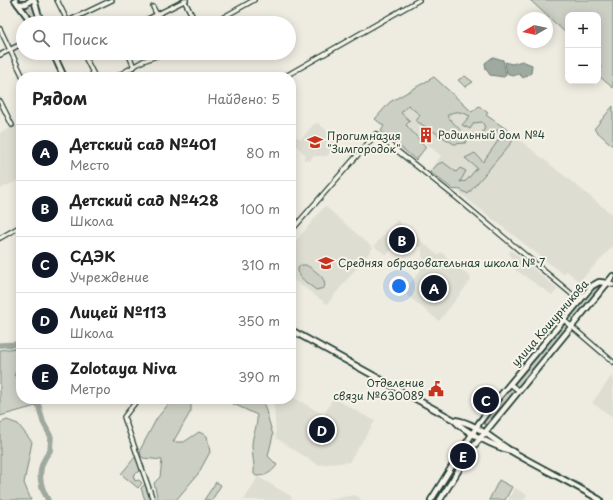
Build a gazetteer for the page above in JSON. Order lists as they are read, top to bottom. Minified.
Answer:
{"streets":{"main road":["улица Кошурникова"]},"places":{"building":["Родильный дом №4"],"school or university":["Прогимназия \"Зимгородок\"","Средняя образовательная школа № 7"],"public building":["Отделение связи №630089"]},"north":"left","page":{"map_buttons":["+","−"],"search":"Поиск","heading":["Рядом","Найдено: 5"],"list":[{"mark":"A","name":"Детский сад №401","note":"Место","value":"80 m"},{"mark":"B","name":"Детский сад №428","note":"Школа","value":"100 m"},{"mark":"C","name":"СДЭК","note":"Учреждение","value":"310 m"},{"mark":"D","name":"Лицей №113","note":"Школа","value":"350 m"},{"mark":"E","name":"Zolotaya Niva","note":"Метро","value":"390 m"}],"pins":["B","A","C","D","E"]}}
